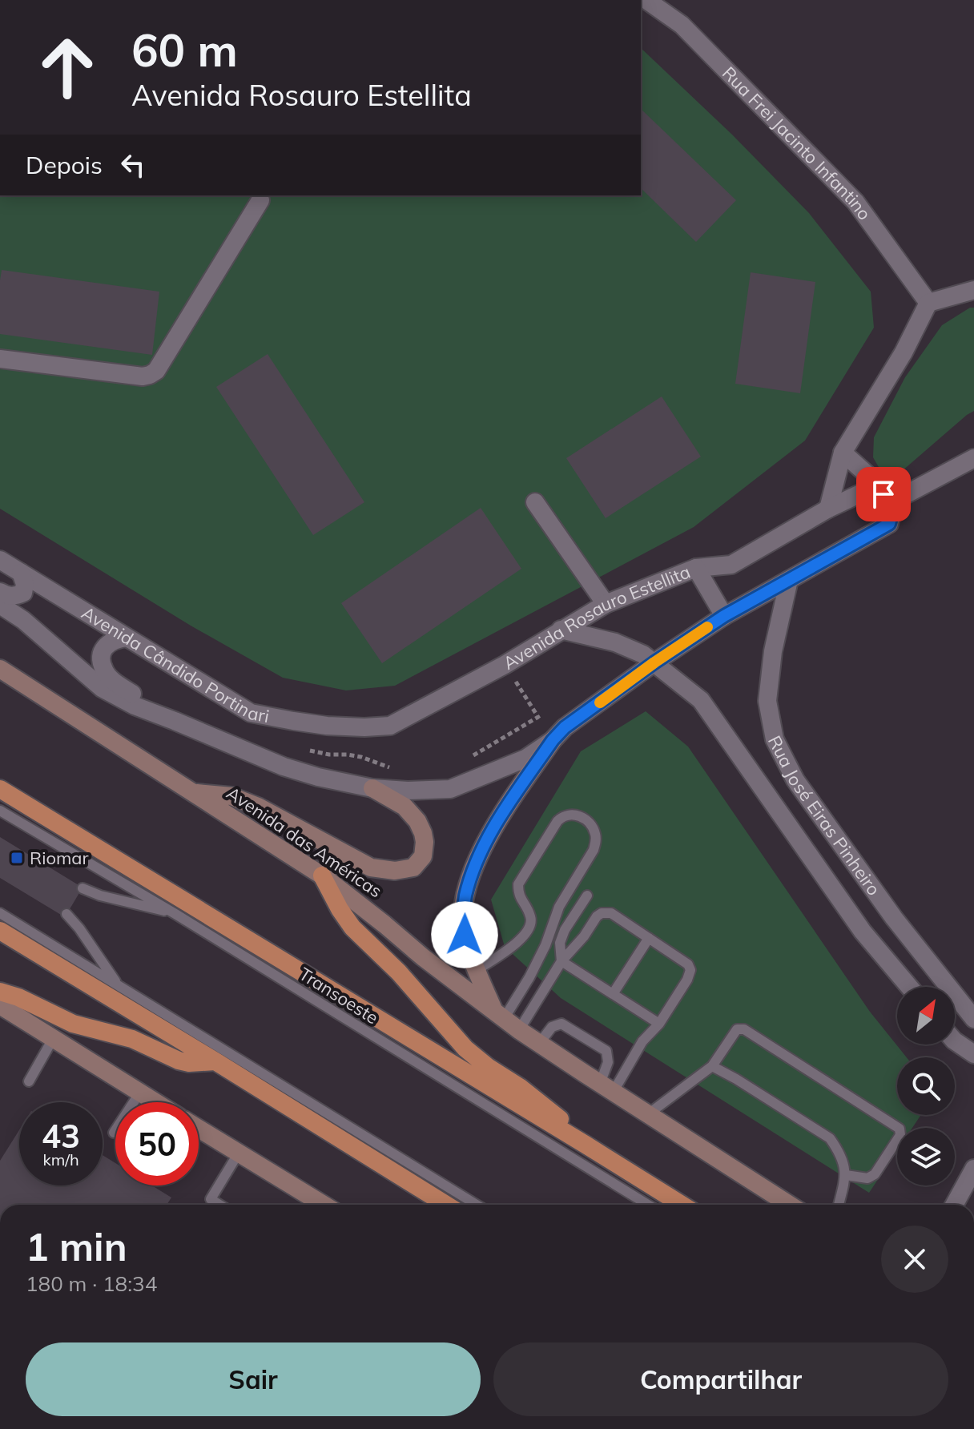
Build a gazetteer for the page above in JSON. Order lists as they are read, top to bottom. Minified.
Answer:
{"streets":{"main road":["Avenida das Américas"],"street":["Rua Frei Jacinto Infantino","Avenida Rosauro Estellita","Avenida Cândido Portinari","Rua José Eiras Pinheiro"],"lane":["Transoeste"]},"crossings":[["Avenida Rosauro Estellita","Avenida Cândido Portinari"]],"places":{"transit":["Riomar"]},"north":"top right","page":{"turn":["60 m","Avenida Rosauro Estellita"],"then":"Depois","speed":"43 km/h","limit":"50","heading":["1 min","180 m · 18:34"],"buttons":["Sair","Compartilhar"]}}
